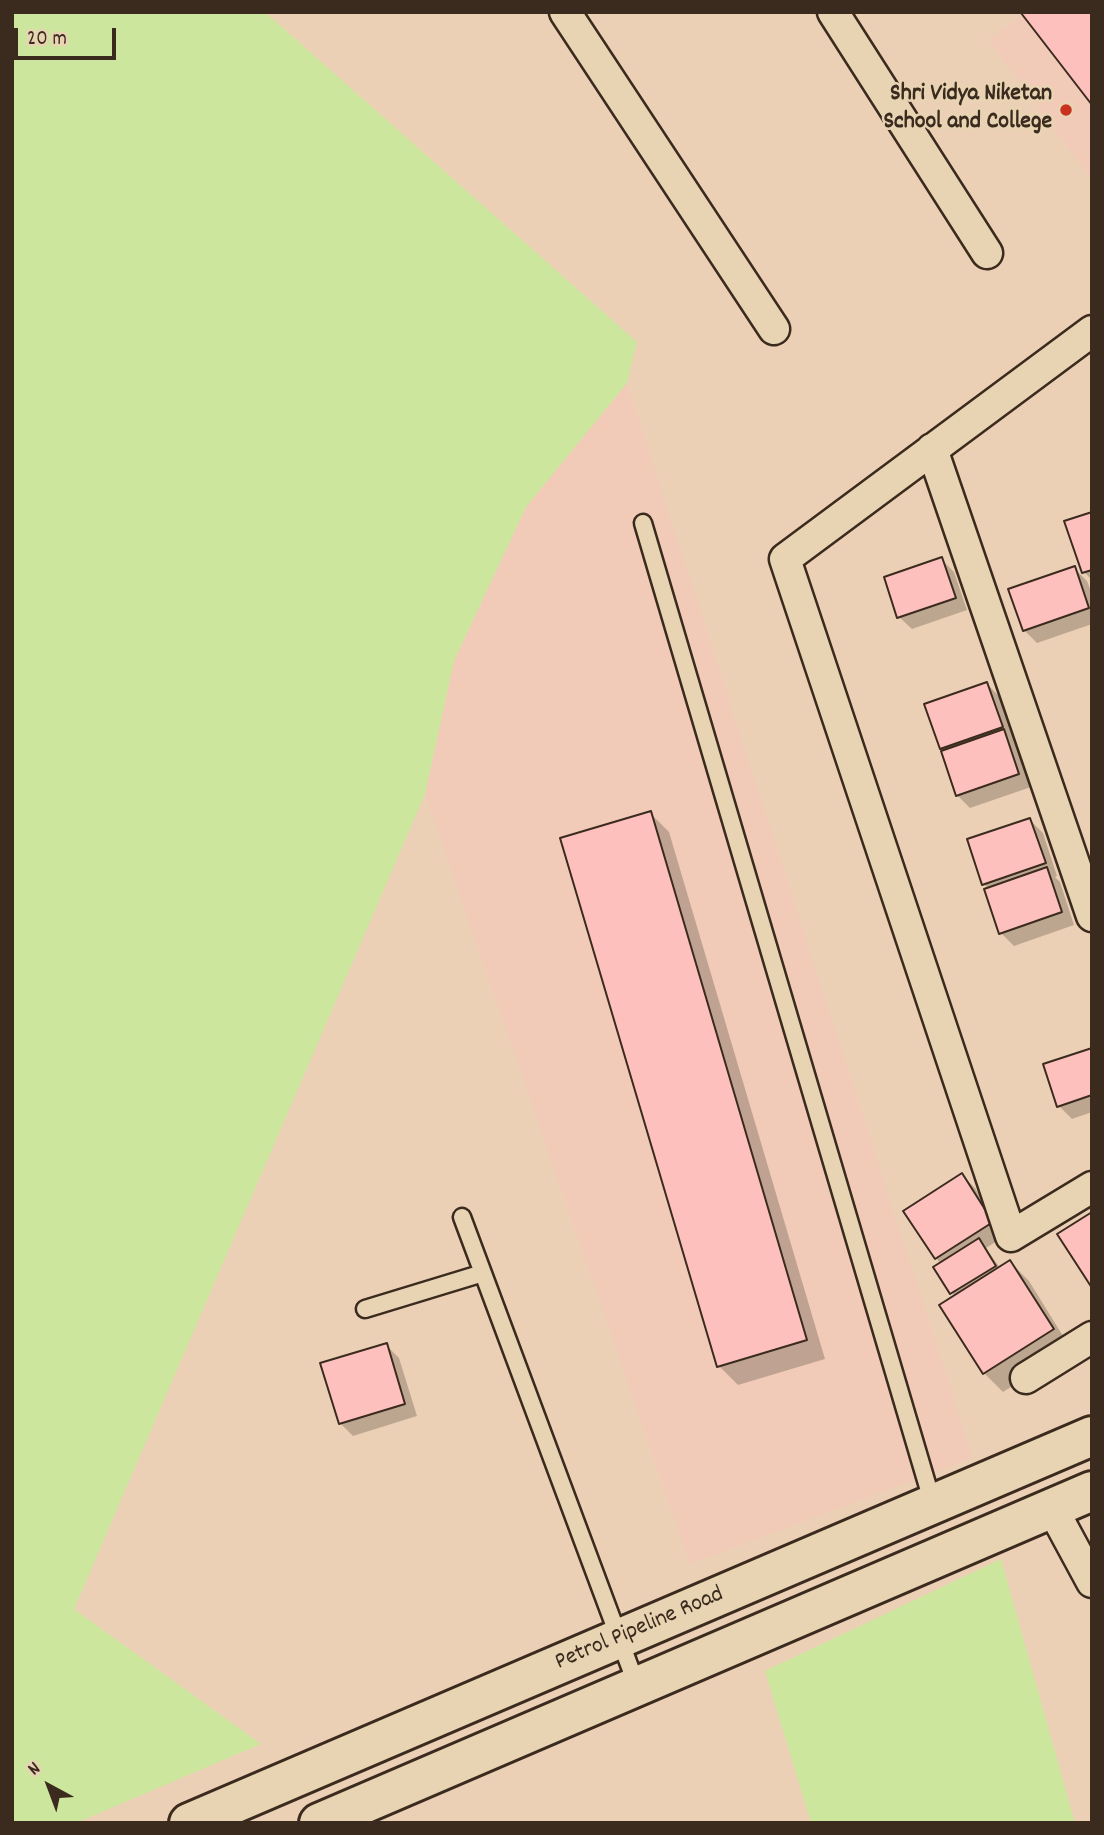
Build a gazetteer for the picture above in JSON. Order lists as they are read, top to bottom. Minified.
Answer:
{"streets":{"main road":["Petrol Pipeline Road"]},"places":["Shri Vidya Niketan School and College"],"scale_bar":"20 m","north":"top left"}
